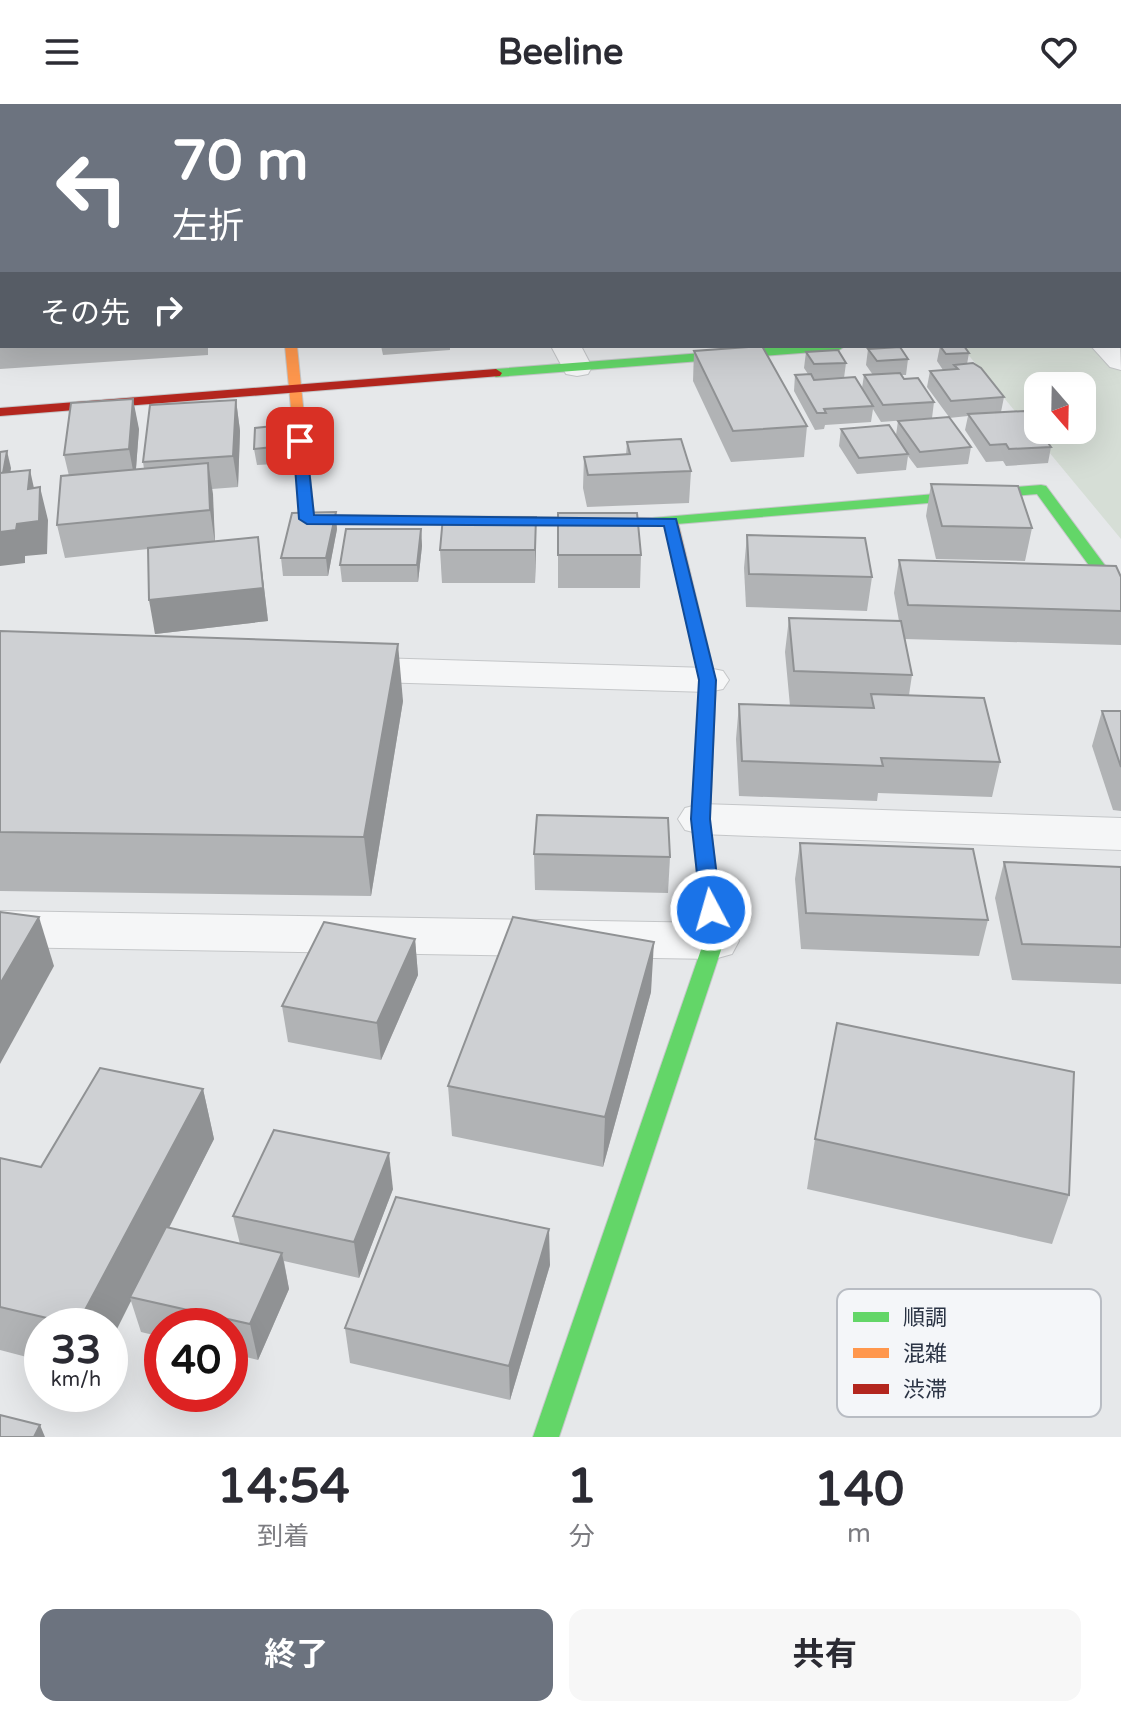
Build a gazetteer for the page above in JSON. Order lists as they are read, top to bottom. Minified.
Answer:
{"legend":["順調","混雑","渋滞"],"north":"bottom","page":{"header":"Beeline","turn":["70 m","左折"],"then":"その先","speed":"33 km/h","limit":"40","eta":["14:54","到着","1","分","140","m"],"buttons":["終了","共有"]}}
